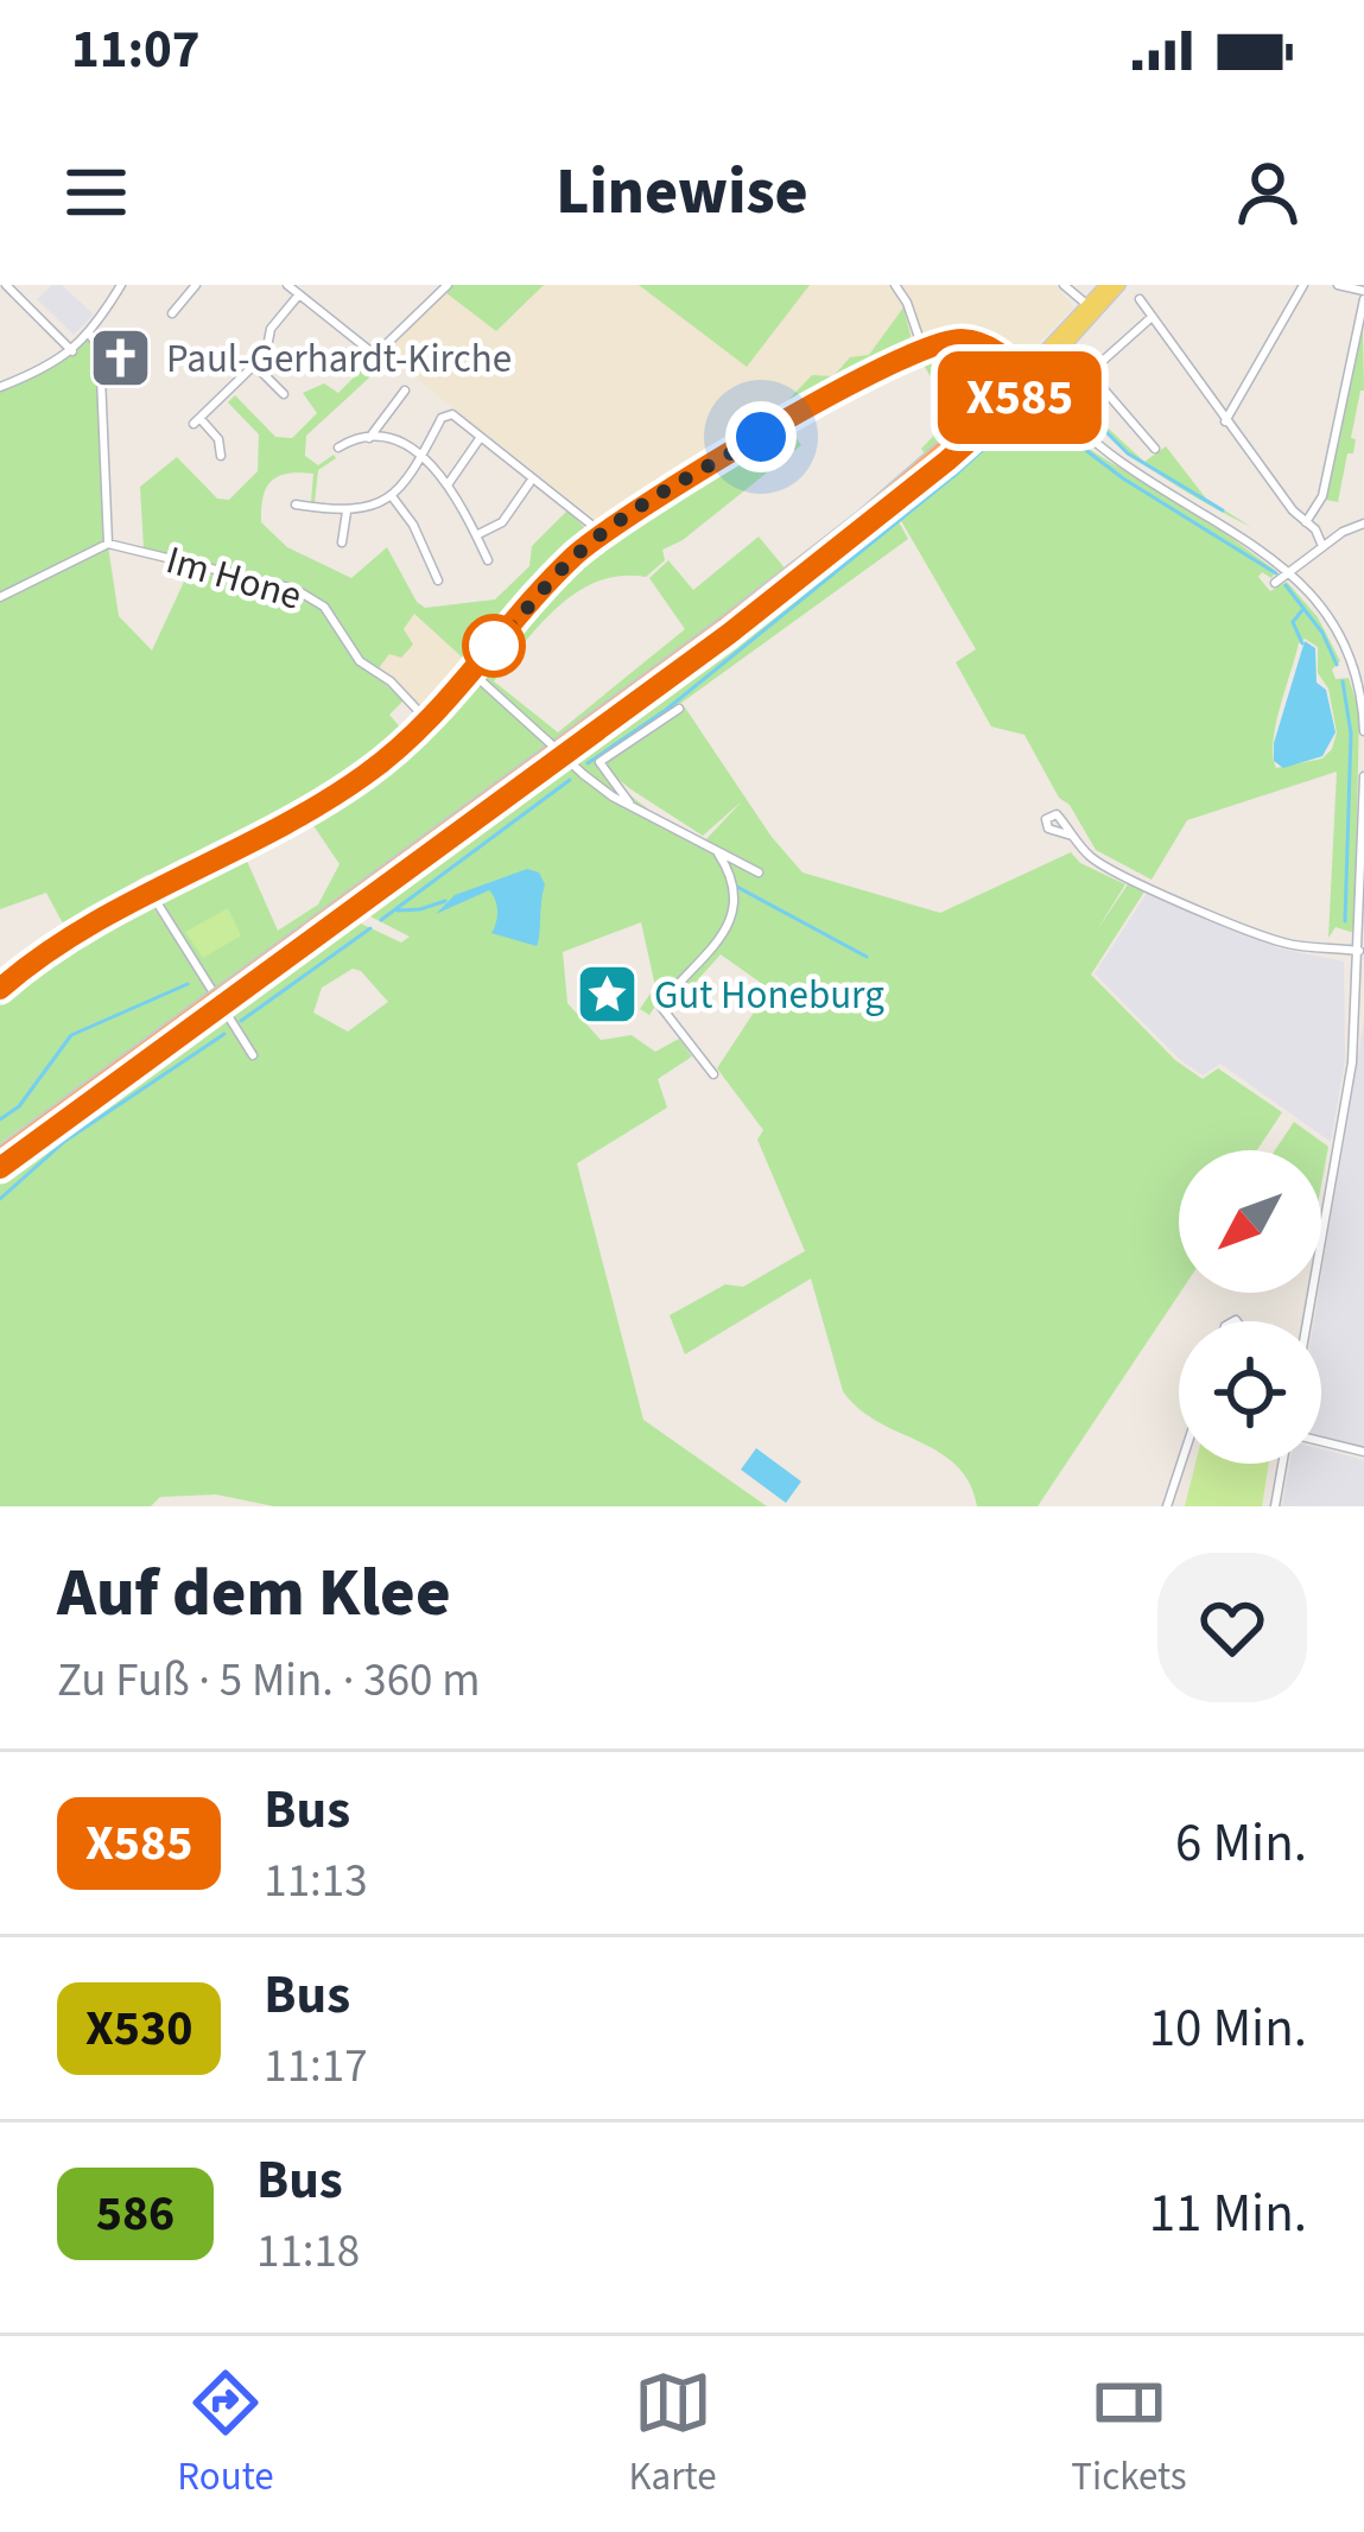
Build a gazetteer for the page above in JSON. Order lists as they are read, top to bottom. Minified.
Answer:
{"streets":{"street":["Im Hone"]},"places":{"church":["Paul-Gerhardt-Kirche"],"place":["Gut Honeburg"]},"lines":["bus line X585"],"north":"bottom left","page":{"status":"11:07","header":"Linewise","on_map":"X585","heading":["Auf dem Klee","Zu Fuß · 5 Min. · 360 m"],"list":[{"mark":"X585","name":"Bus","note":"11:13","value":"6 Min."},{"mark":"X530","name":"Bus","note":"11:17","value":"10 Min."},{"mark":"586","name":"Bus","note":"11:18","value":"11 Min."}],"tabs":["Route","Karte","Tickets"]}}
